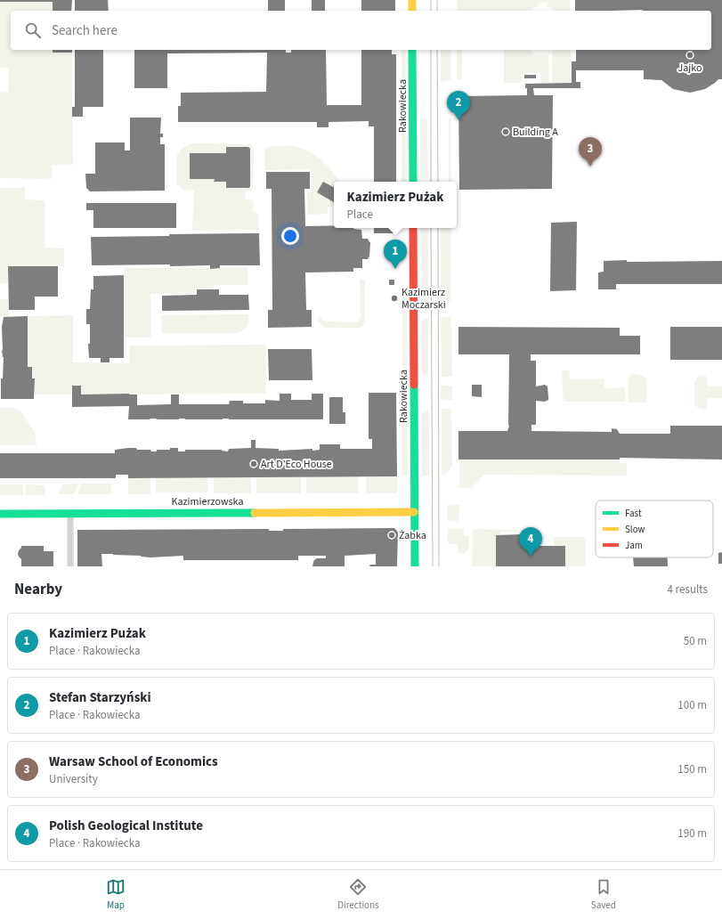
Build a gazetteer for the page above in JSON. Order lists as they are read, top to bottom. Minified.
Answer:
{"streets":{"street":["Rakowiecka","Kazimierzowska"]},"crossings":[["Rakowiecka","Kazimierzowska"]],"places":["Jajko","Building A","Kazimierz Moczarski","Art D’Eco House","Żabka"],"legend":["Fast","Slow","Jam"],"page":{"search":"Search here","pins":["2","3","1","4"],"popup":["Kazimierz Pużak","Place"],"heading":["Nearby","4 results"],"list":[{"mark":"1","name":"Kazimierz Pużak","note":"Place · Rakowiecka","value":"50 m"},{"mark":"2","name":"Stefan Starzyński","note":"Place · Rakowiecka","value":"100 m"},{"mark":"3","name":"Warsaw School of Economics","note":"University","value":"150 m"},{"mark":"4","name":"Polish Geological Institute","note":"Place · Rakowiecka","value":"190 m"}],"nav":["Map","Directions","Saved"]}}
